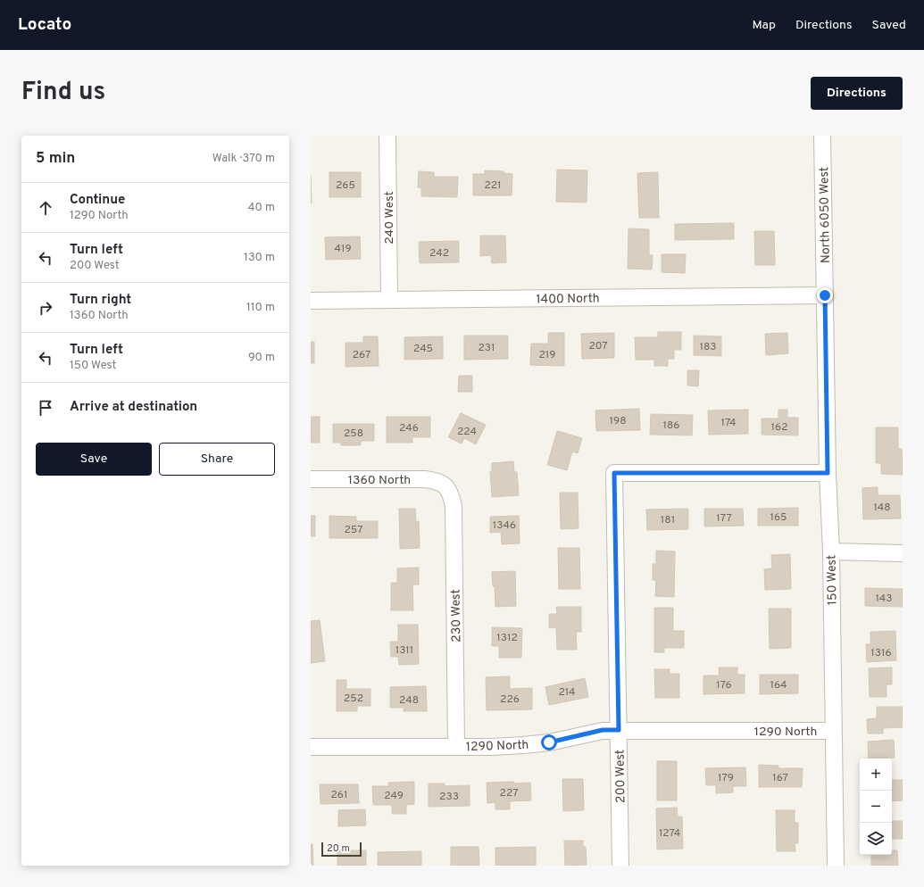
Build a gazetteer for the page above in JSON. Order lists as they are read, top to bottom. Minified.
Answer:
{"streets":{"street":["North 6050 West","240 West","1400 North","1360 North","150 West","230 West","1290 North","200 West"]},"crossings":[["North 6050 West","1400 North"],["North 6050 West","150 West"],["240 West","1400 North"],["1400 North","150 West"],["1360 North","230 West"],["150 West","1290 North"],["150 West","200 West"],["230 West","1290 North"],["1290 North","200 West"]],"house_numbers":["265","221","419","242","207","183","231","245","267","219","198","174","186","162","246","224","258","148","165","177","181","1346","257","143","1312","1311","1316","176","164","214","252","226","248","179","167","227","261","249","233","1274"],"scale_bar":"20 m","page":{"header":"Locato","nav":["Map","Directions","Saved"],"title":"Find us","buttons":["Directions",["Save","Share"]],"heading":["5 min","Walk · 370 m"],"list":[["Continue","1290 North","40 m"],["Turn left","200 West","130 m"],["Turn right","1360 North","110 m"],["Turn left","150 West","90 m"],"Arrive at destination"],"map_buttons":["+","−"],"scale":"20 m"}}
